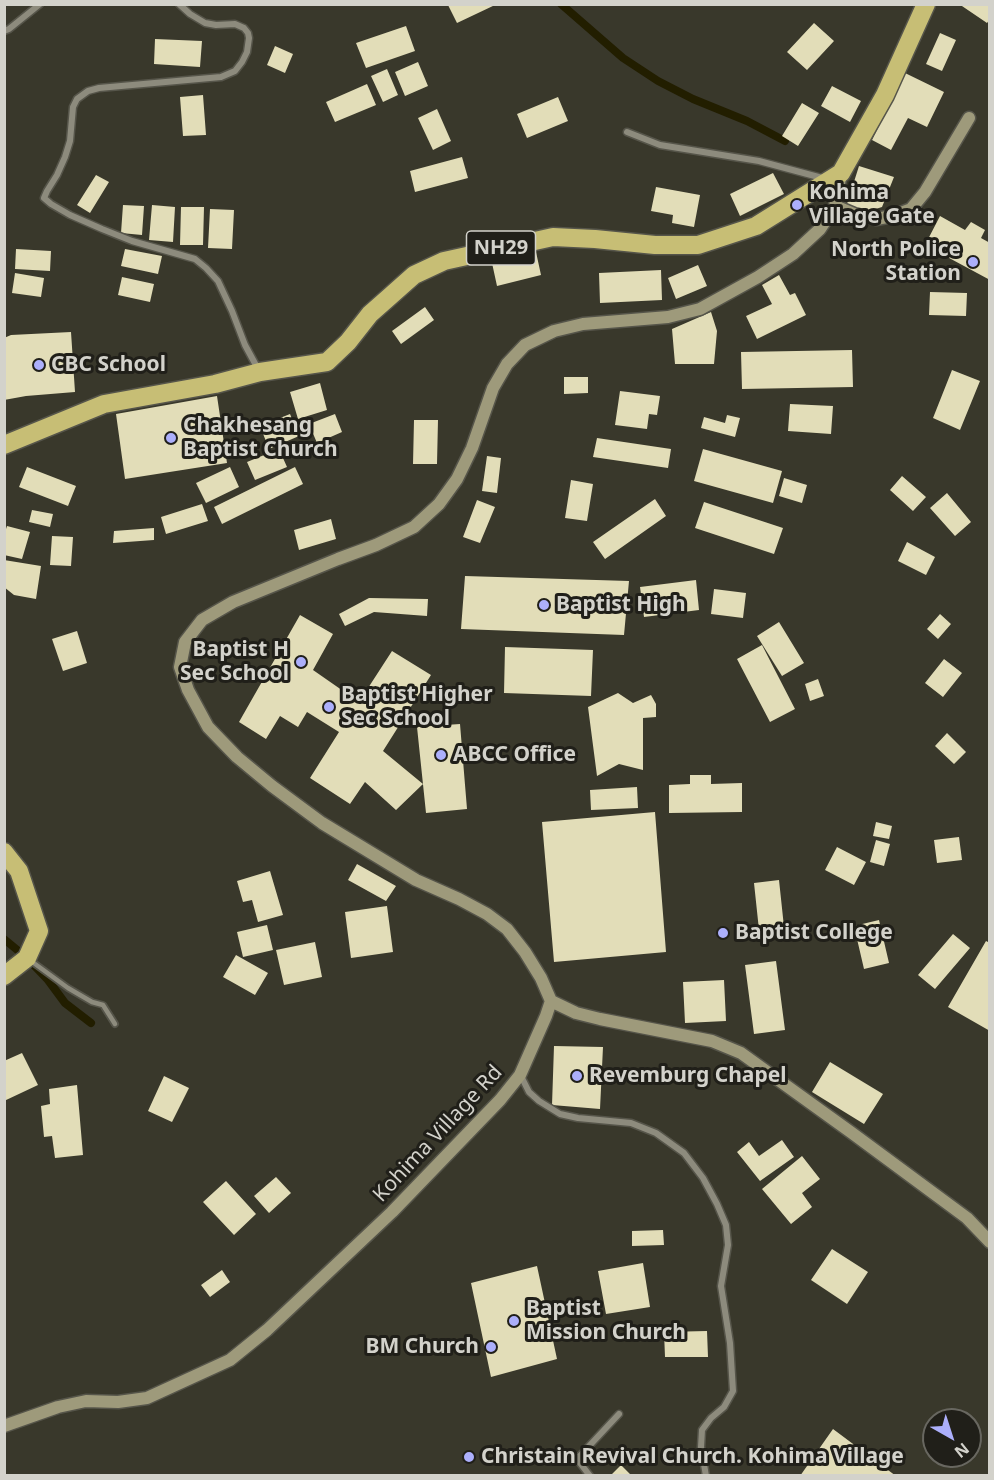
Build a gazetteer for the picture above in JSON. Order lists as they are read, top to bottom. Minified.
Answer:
{"streets":{"highway":["NH29"],"main road":["Kohima Village Rd"]},"places":["Kohima Village Gate","North Police Station","CBC School","Chakhesang Baptist Church","Baptist High","Baptist H Sec School","Baptist Higher Sec School","ABCC Office","Baptist College","Revemburg Chapel","Baptist Mission Church","BM Church","Christain Revival Church. Kohima Village"],"north":"bottom right"}
